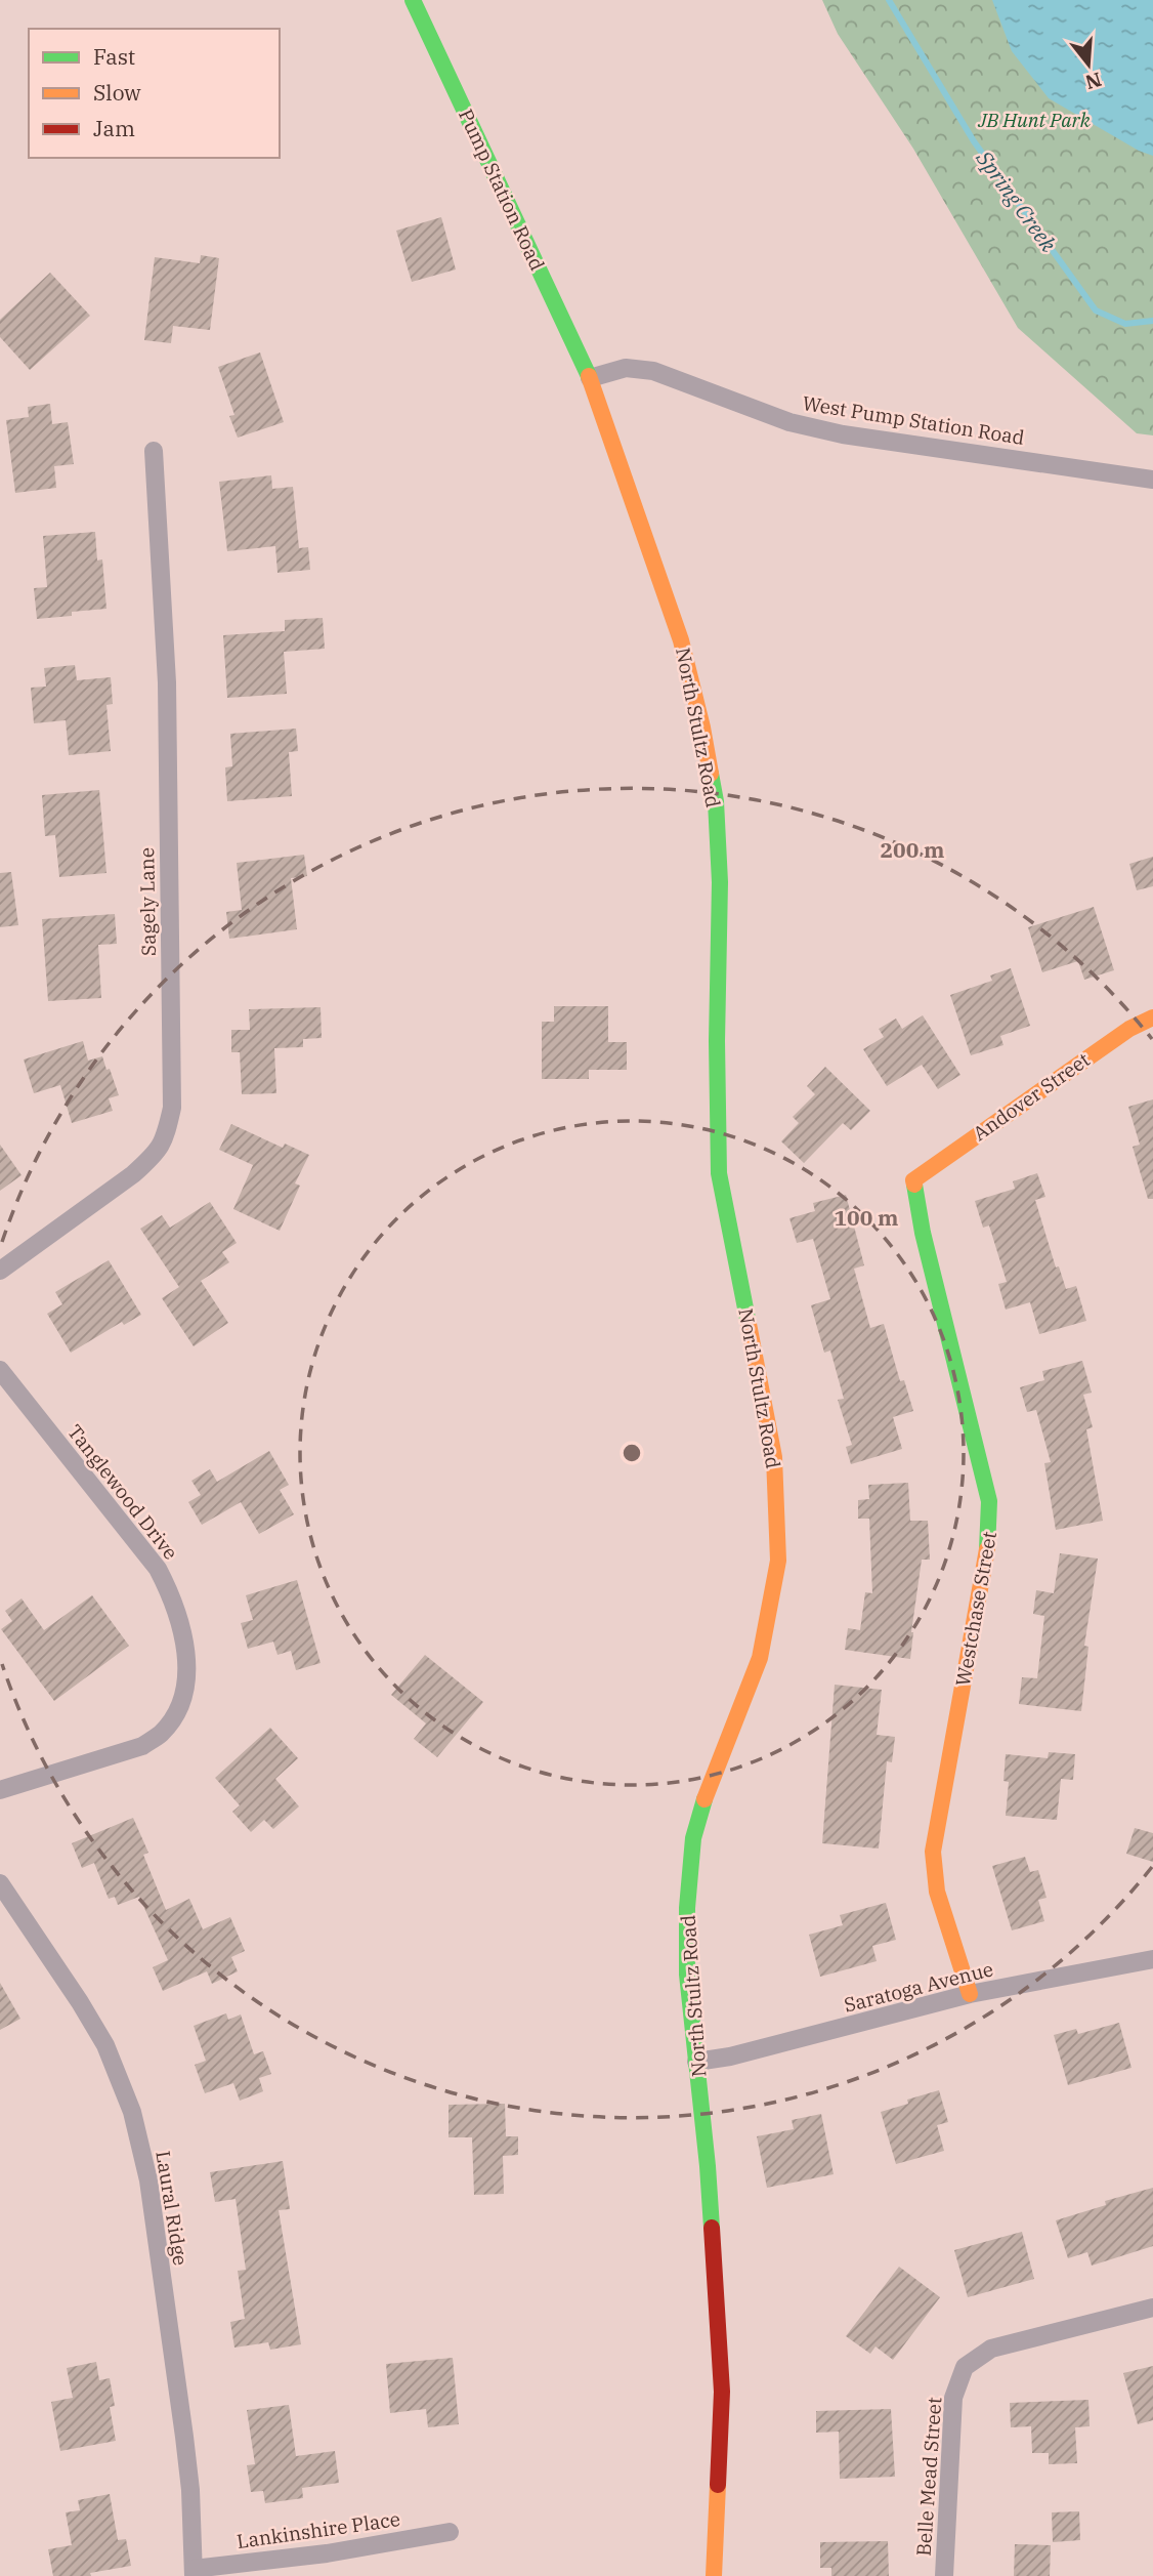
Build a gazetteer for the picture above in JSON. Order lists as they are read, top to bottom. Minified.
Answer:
{"streets":{"street":["Pump Station Road","West Pump Station Road","North Stultz Road","Sagely Lane","Andover Street","Tanglewood Drive","Westchase Street","Saratoga Avenue","Laural Ridge","Belle Mead Street","Lankinshire Place"]},"crossings":[["Pump Station Road","West Pump Station Road"],["Pump Station Road","North Stultz Road"],["West Pump Station Road","North Stultz Road"],["North Stultz Road","Saratoga Avenue"],["Andover Street","Westchase Street"],["Westchase Street","Saratoga Avenue"],["Laural Ridge","Lankinshire Place"]],"water":["Spring Creek"],"parks":["JB Hunt Park"],"legend":["Fast","Slow","Jam"],"north":"bottom","rings":["200 m","100 m"]}
